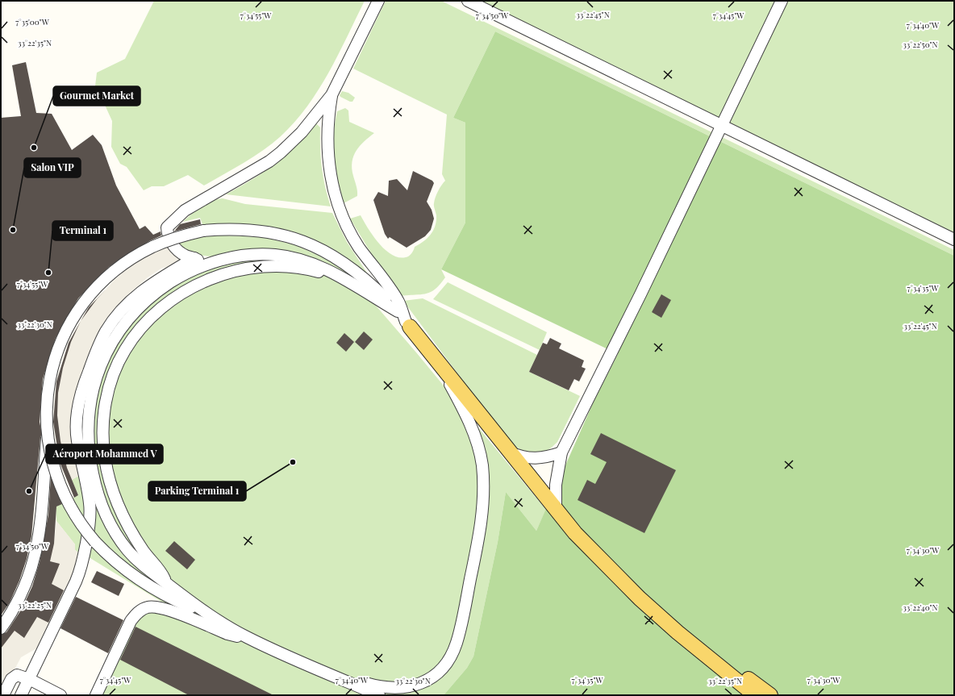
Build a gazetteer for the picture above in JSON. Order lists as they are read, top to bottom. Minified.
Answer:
{"places":["Gourmet Market","Salon VIP","Terminal 1","Parking Terminal 1","Aéroport Mohammed V"],"coordinates":["33°22'45\"N","7°34'55\"W","7°34'50\"W","7°34'45\"W","7°35'00\"W","7°34'40\"W","33°22'35\"N","33°22'50\"N","7°34'35\"W","33°22'30\"N","7°34'30\"W","33°22'25\"N","33°22'40\"N"]}
